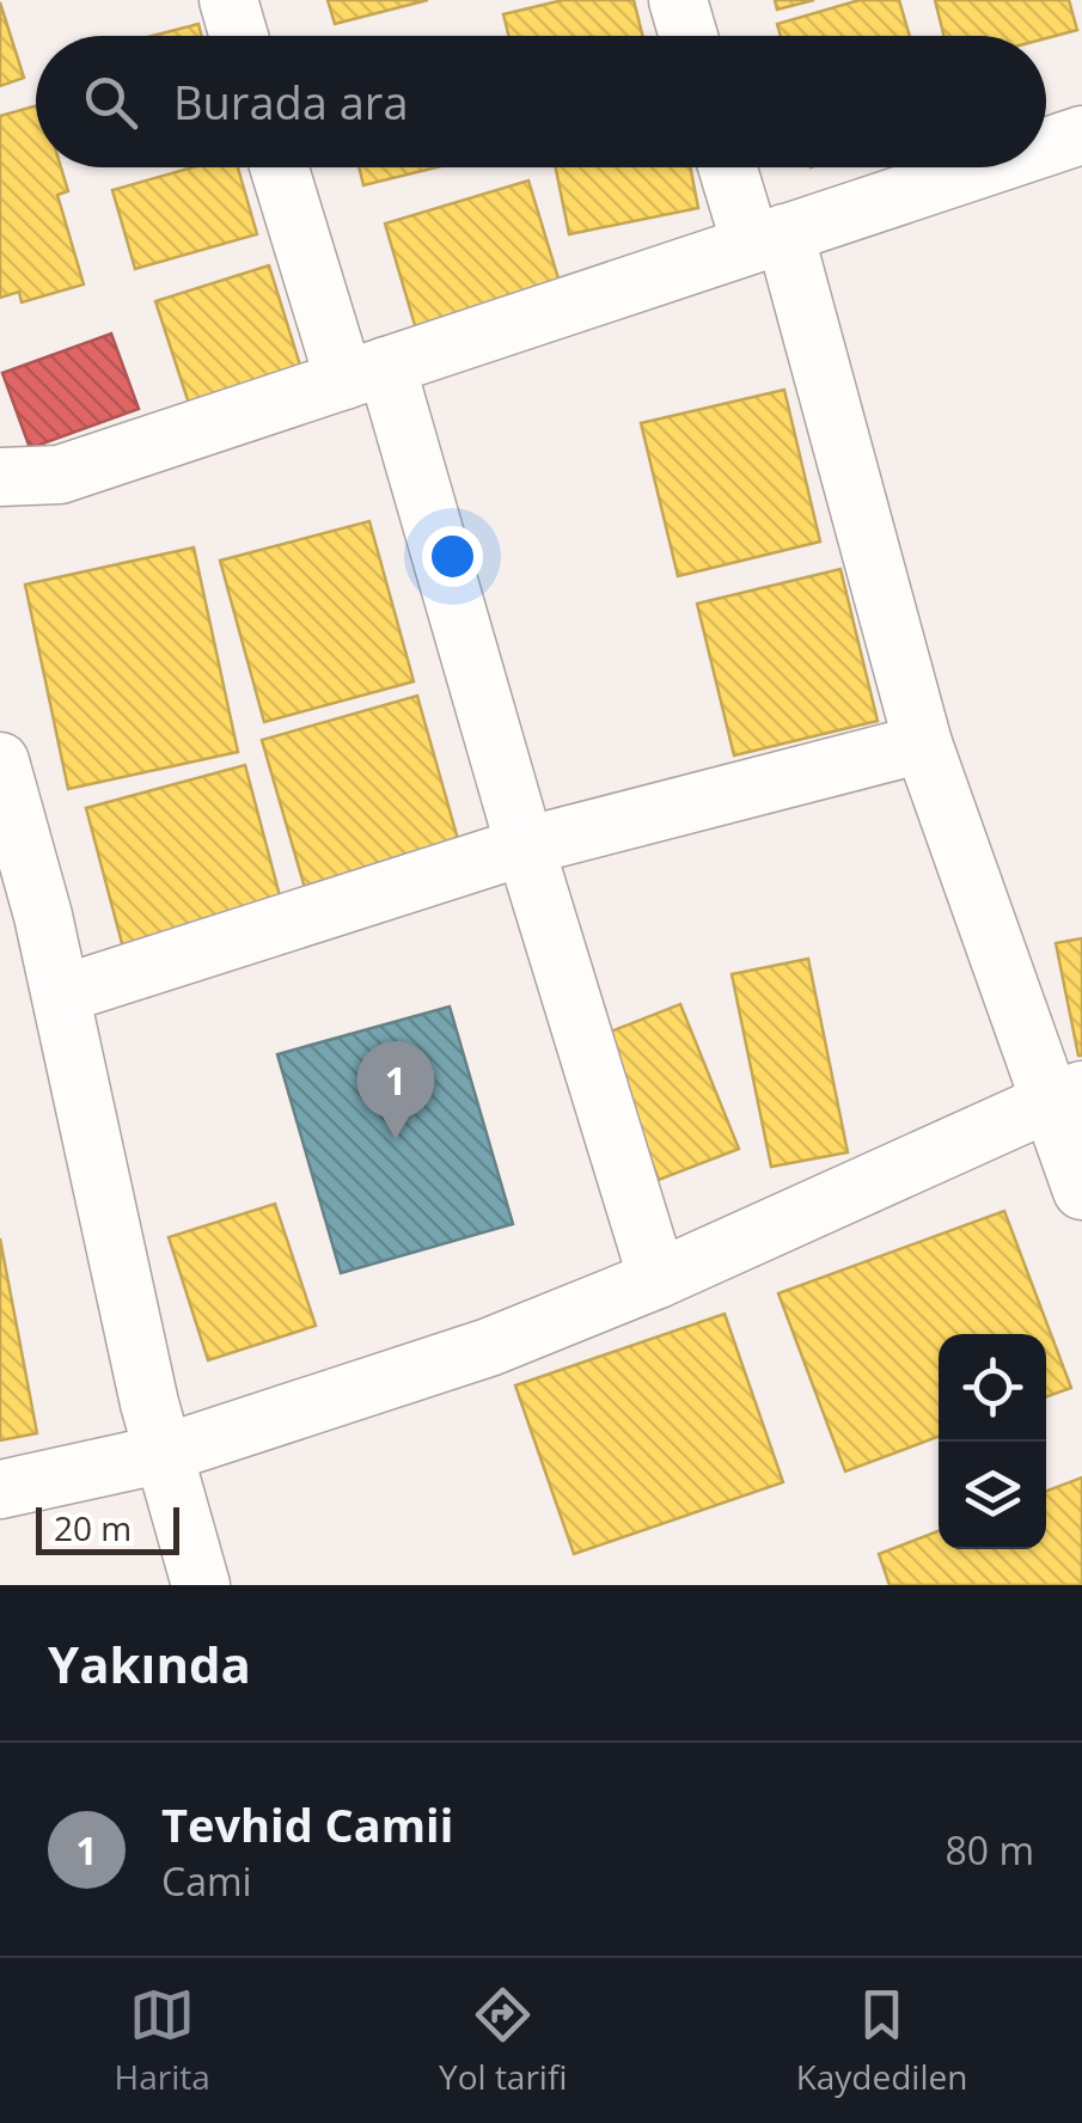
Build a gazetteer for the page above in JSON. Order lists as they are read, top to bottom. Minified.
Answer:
{"scale_bar":"20 m","page":{"search":"Burada ara","pins":"1","scale":"20 m","heading":"Yakında","list":[{"mark":"1","name":"Tevhid Camii","note":"Cami","value":"80 m"}],"nav":["Harita","Yol tarifi","Kaydedilen"]}}
